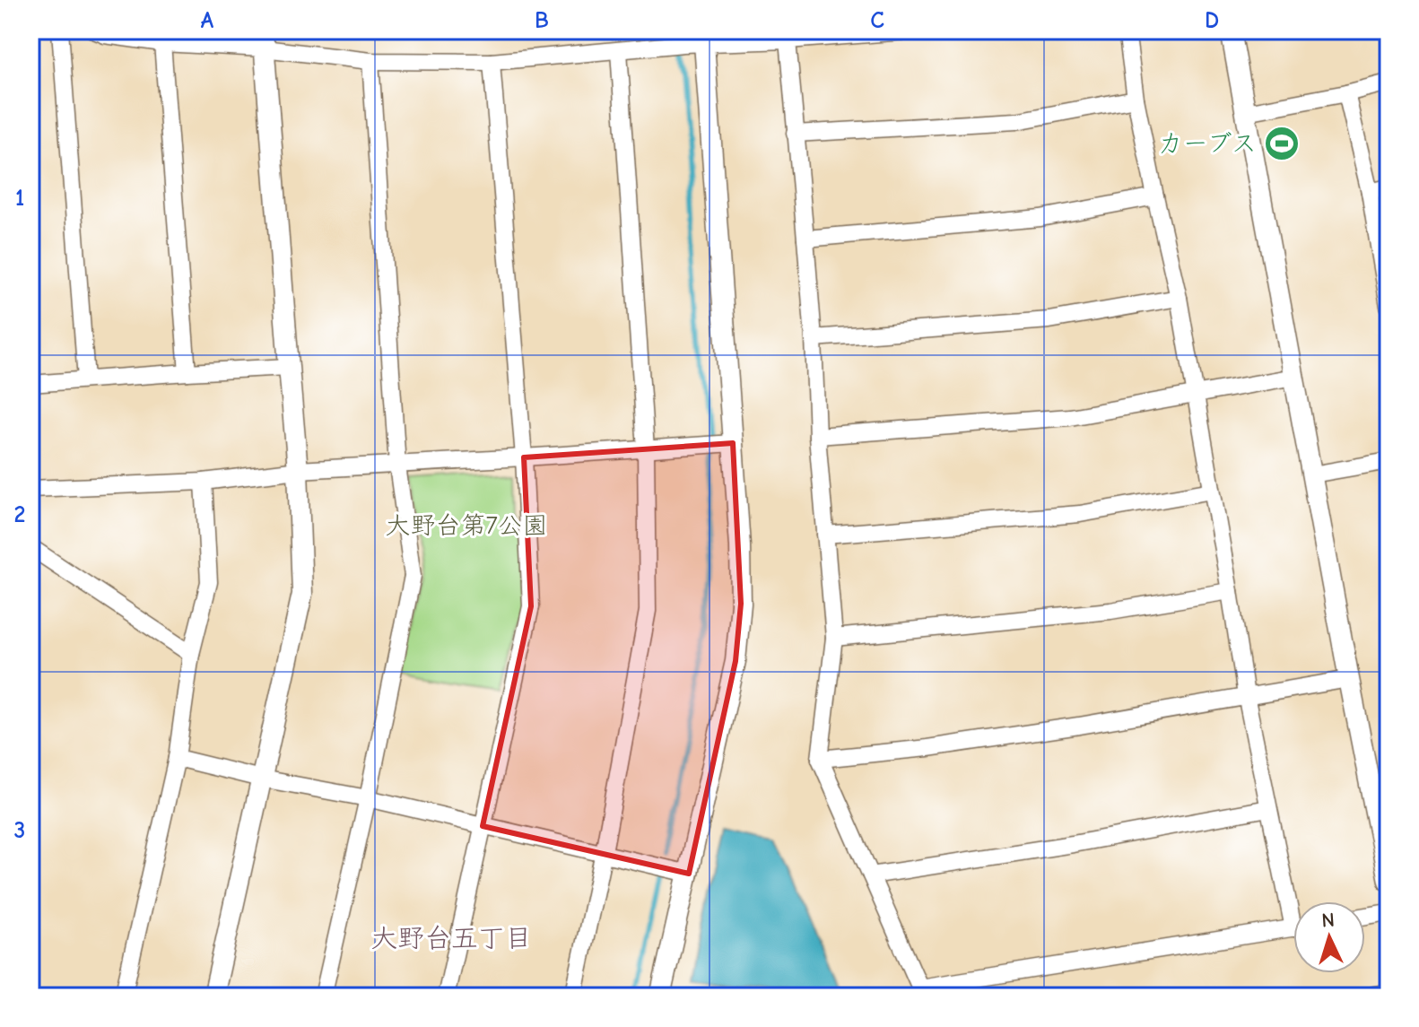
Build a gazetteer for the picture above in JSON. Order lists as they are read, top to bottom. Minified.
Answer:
{"districts":["大野台五丁目"],"parks":["大野台第7公園"],"places":{"sports":["カーブス"]},"north":"top","grid":{"columns":["A","B","C","D"],"rows":["1","2","3"]}}
